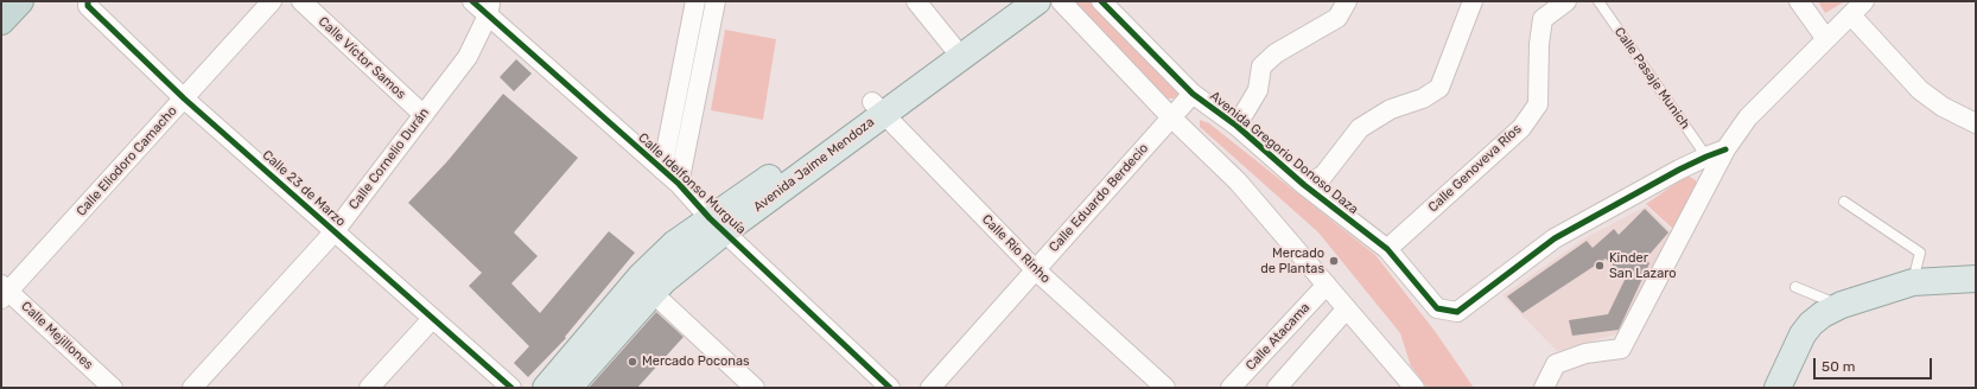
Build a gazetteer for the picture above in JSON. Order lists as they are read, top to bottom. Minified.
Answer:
{"streets":{"main road":["Avenida Jaime Mendoza"],"street":["Calle Víctor Samos","Avenida Gregorio Donoso Daza","Calle Cornelio Durán","Calle Eliodoro Camacho","Calle Genoveva Ríos","Calle Idelfonso Murguía","Calle 23 de Marzo","Calle Eduardo Berdecio","Calle Rio Rinho","Calle Mejillones","Calle Atacama"],"lane":["Calle Pasaje Munich"]},"crossings":[["Calle Víctor Samos","Calle Cornelio Durán"],["Calle Pasaje Munich","Avenida Gregorio Donoso Daza"],["Avenida Gregorio Donoso Daza","Calle Genoveva Ríos"],["Avenida Gregorio Donoso Daza","Calle Eduardo Berdecio"],["Calle Cornelio Durán","Calle Idelfonso Murguía"],["Calle Cornelio Durán","Calle 23 de Marzo"],["Calle Eliodoro Camacho","Calle 23 de Marzo"],["Calle Eliodoro Camacho","Calle Mejillones"],["Avenida Jaime Mendoza","Calle Idelfonso Murguía"],["Avenida Jaime Mendoza","Calle Rio Rinho"],["Calle Eduardo Berdecio","Calle Rio Rinho"]],"places":["Mercado de Plantas","Kinder San Lazaro","Mercado Poconas"],"scale_bar":"50 m"}
